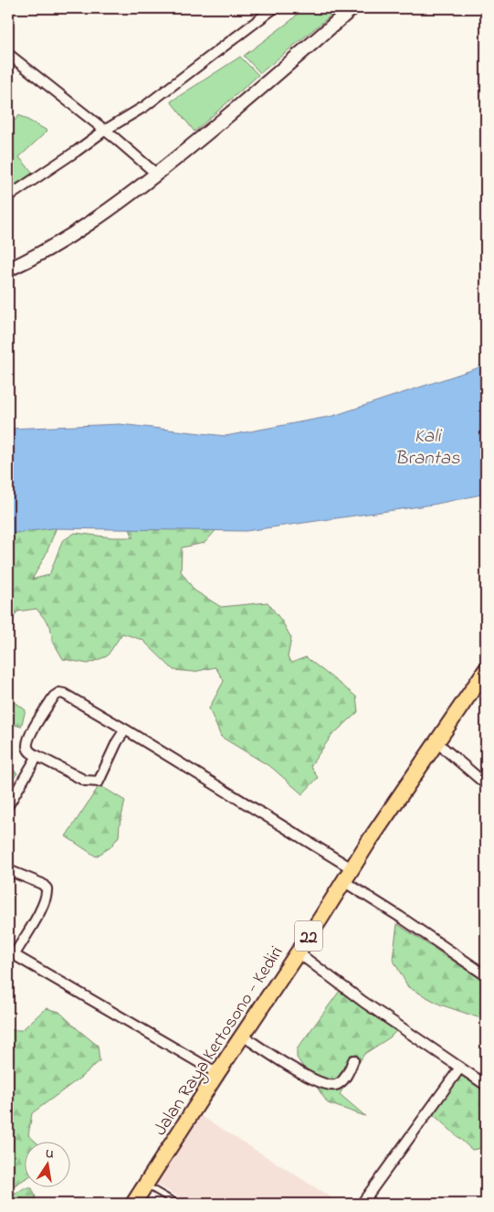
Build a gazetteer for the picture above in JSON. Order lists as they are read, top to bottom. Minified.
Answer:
{"streets":{"highway":["22","Jalan Raya Kertosono - Kediri"]},"water":["Kali Brantas"],"north":"top"}
